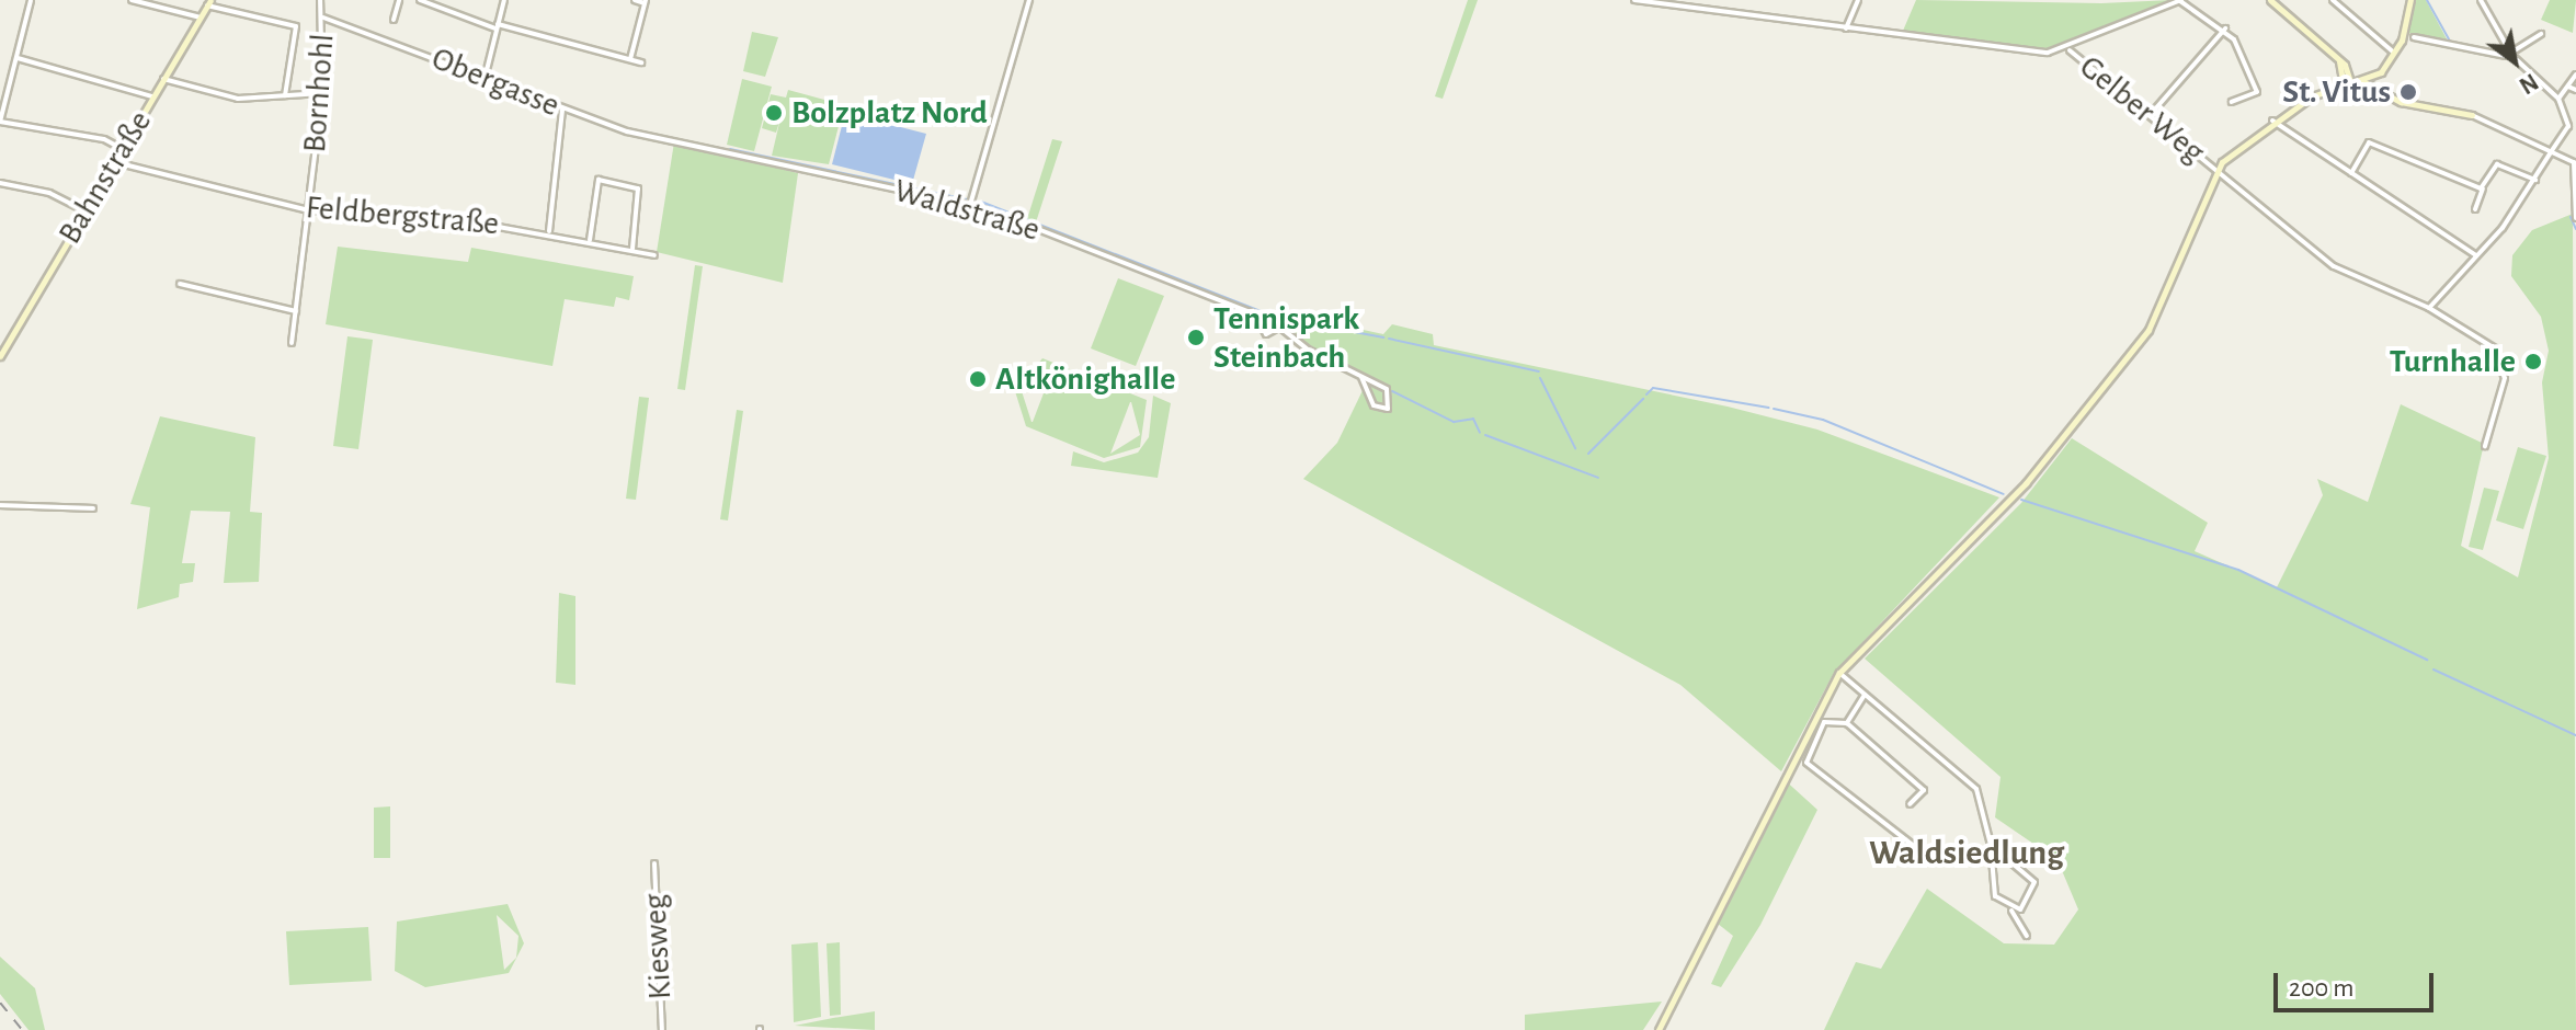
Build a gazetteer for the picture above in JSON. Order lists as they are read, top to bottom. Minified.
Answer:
{"streets":{"main road":["Bahnstraße"],"street":["Obergasse","Bornhohl","Gelber Weg","Waldstraße","Feldbergstraße","Kiesweg"]},"crossings":[["Obergasse","Bornhohl"],["Obergasse","Waldstraße"],["Bornhohl","Feldbergstraße"],["Bahnstraße","Feldbergstraße"]],"districts":["Waldsiedlung"],"places":["St. Vitus","Bolzplatz Nord","Tennispark Steinbach","Turnhalle","Altkönighalle"],"scale_bar":"200 m","north":"bottom right"}
